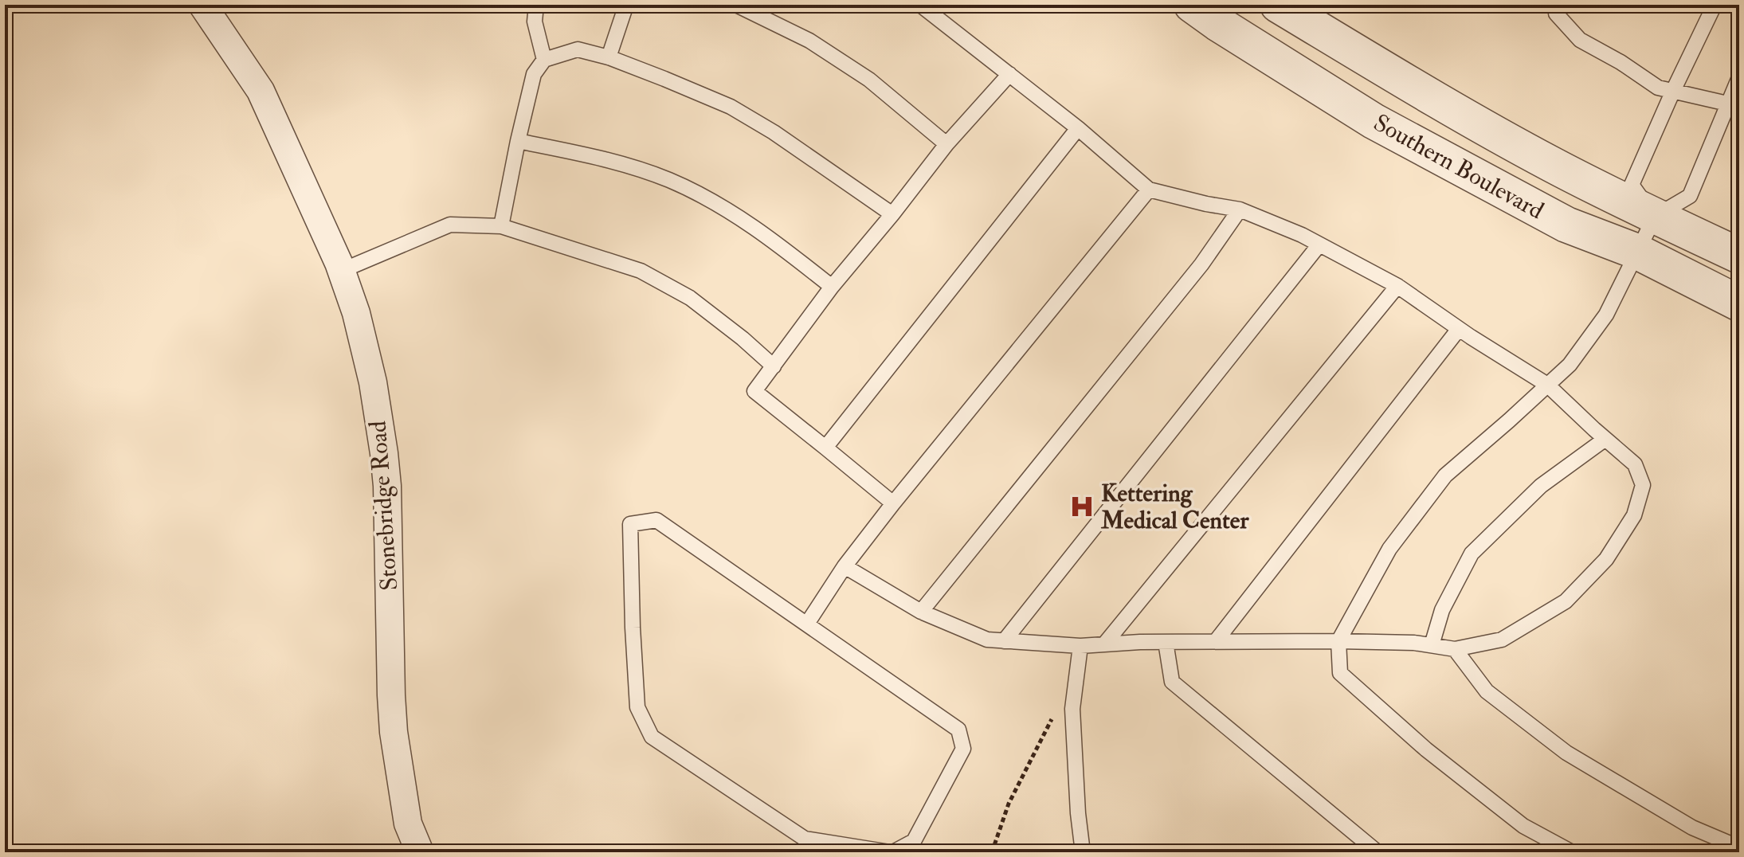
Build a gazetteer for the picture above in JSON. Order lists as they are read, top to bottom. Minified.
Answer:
{"streets":{"street":["Southern Boulevard","Stonebridge Road"]},"places":{"hospital":["Kettering Medical Center"]}}
